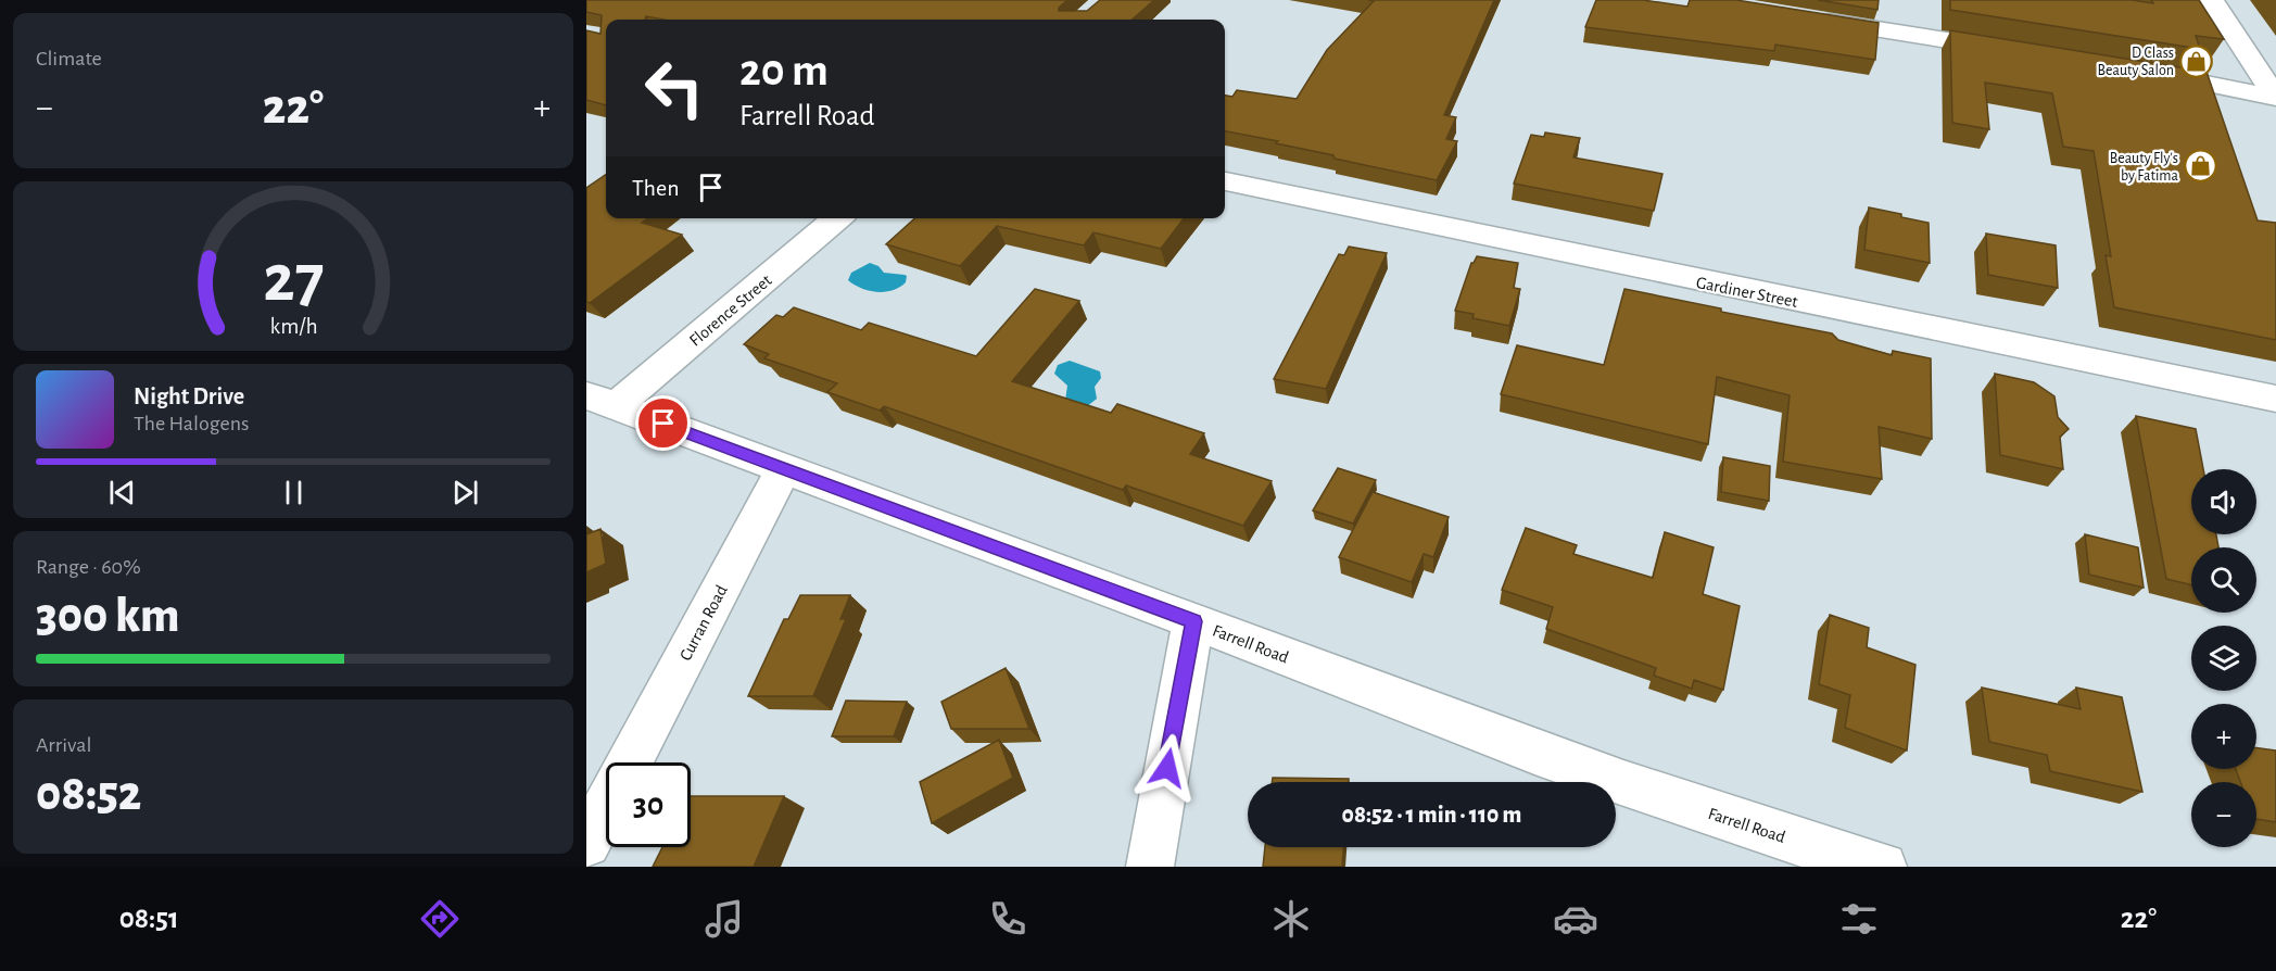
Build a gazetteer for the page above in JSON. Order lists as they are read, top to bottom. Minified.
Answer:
{"streets":{"street":["Gardiner Street","Florence Street","Curran Road","Farrell Road"]},"crossings":[["Florence Street","Farrell Road"],["Curran Road","Farrell Road"]],"places":{"shop":["D Class Beauty Salon","Beauty Fly's by Fatima"]},"page":{"tile":["Climate",["Range · 60%","300 km"],["Arrival","08:52"]],"turn":["20 m","Farrell Road"],"heat":["−","22°","+"],"then":"Then","song":["Night Drive","The Halogens"],"map_buttons":["+","−"],"limit":"30","trip":"08:52 · 1 min · 110 m","tabs":["08:51","22°"],"gauge":["27","km/h"]}}
